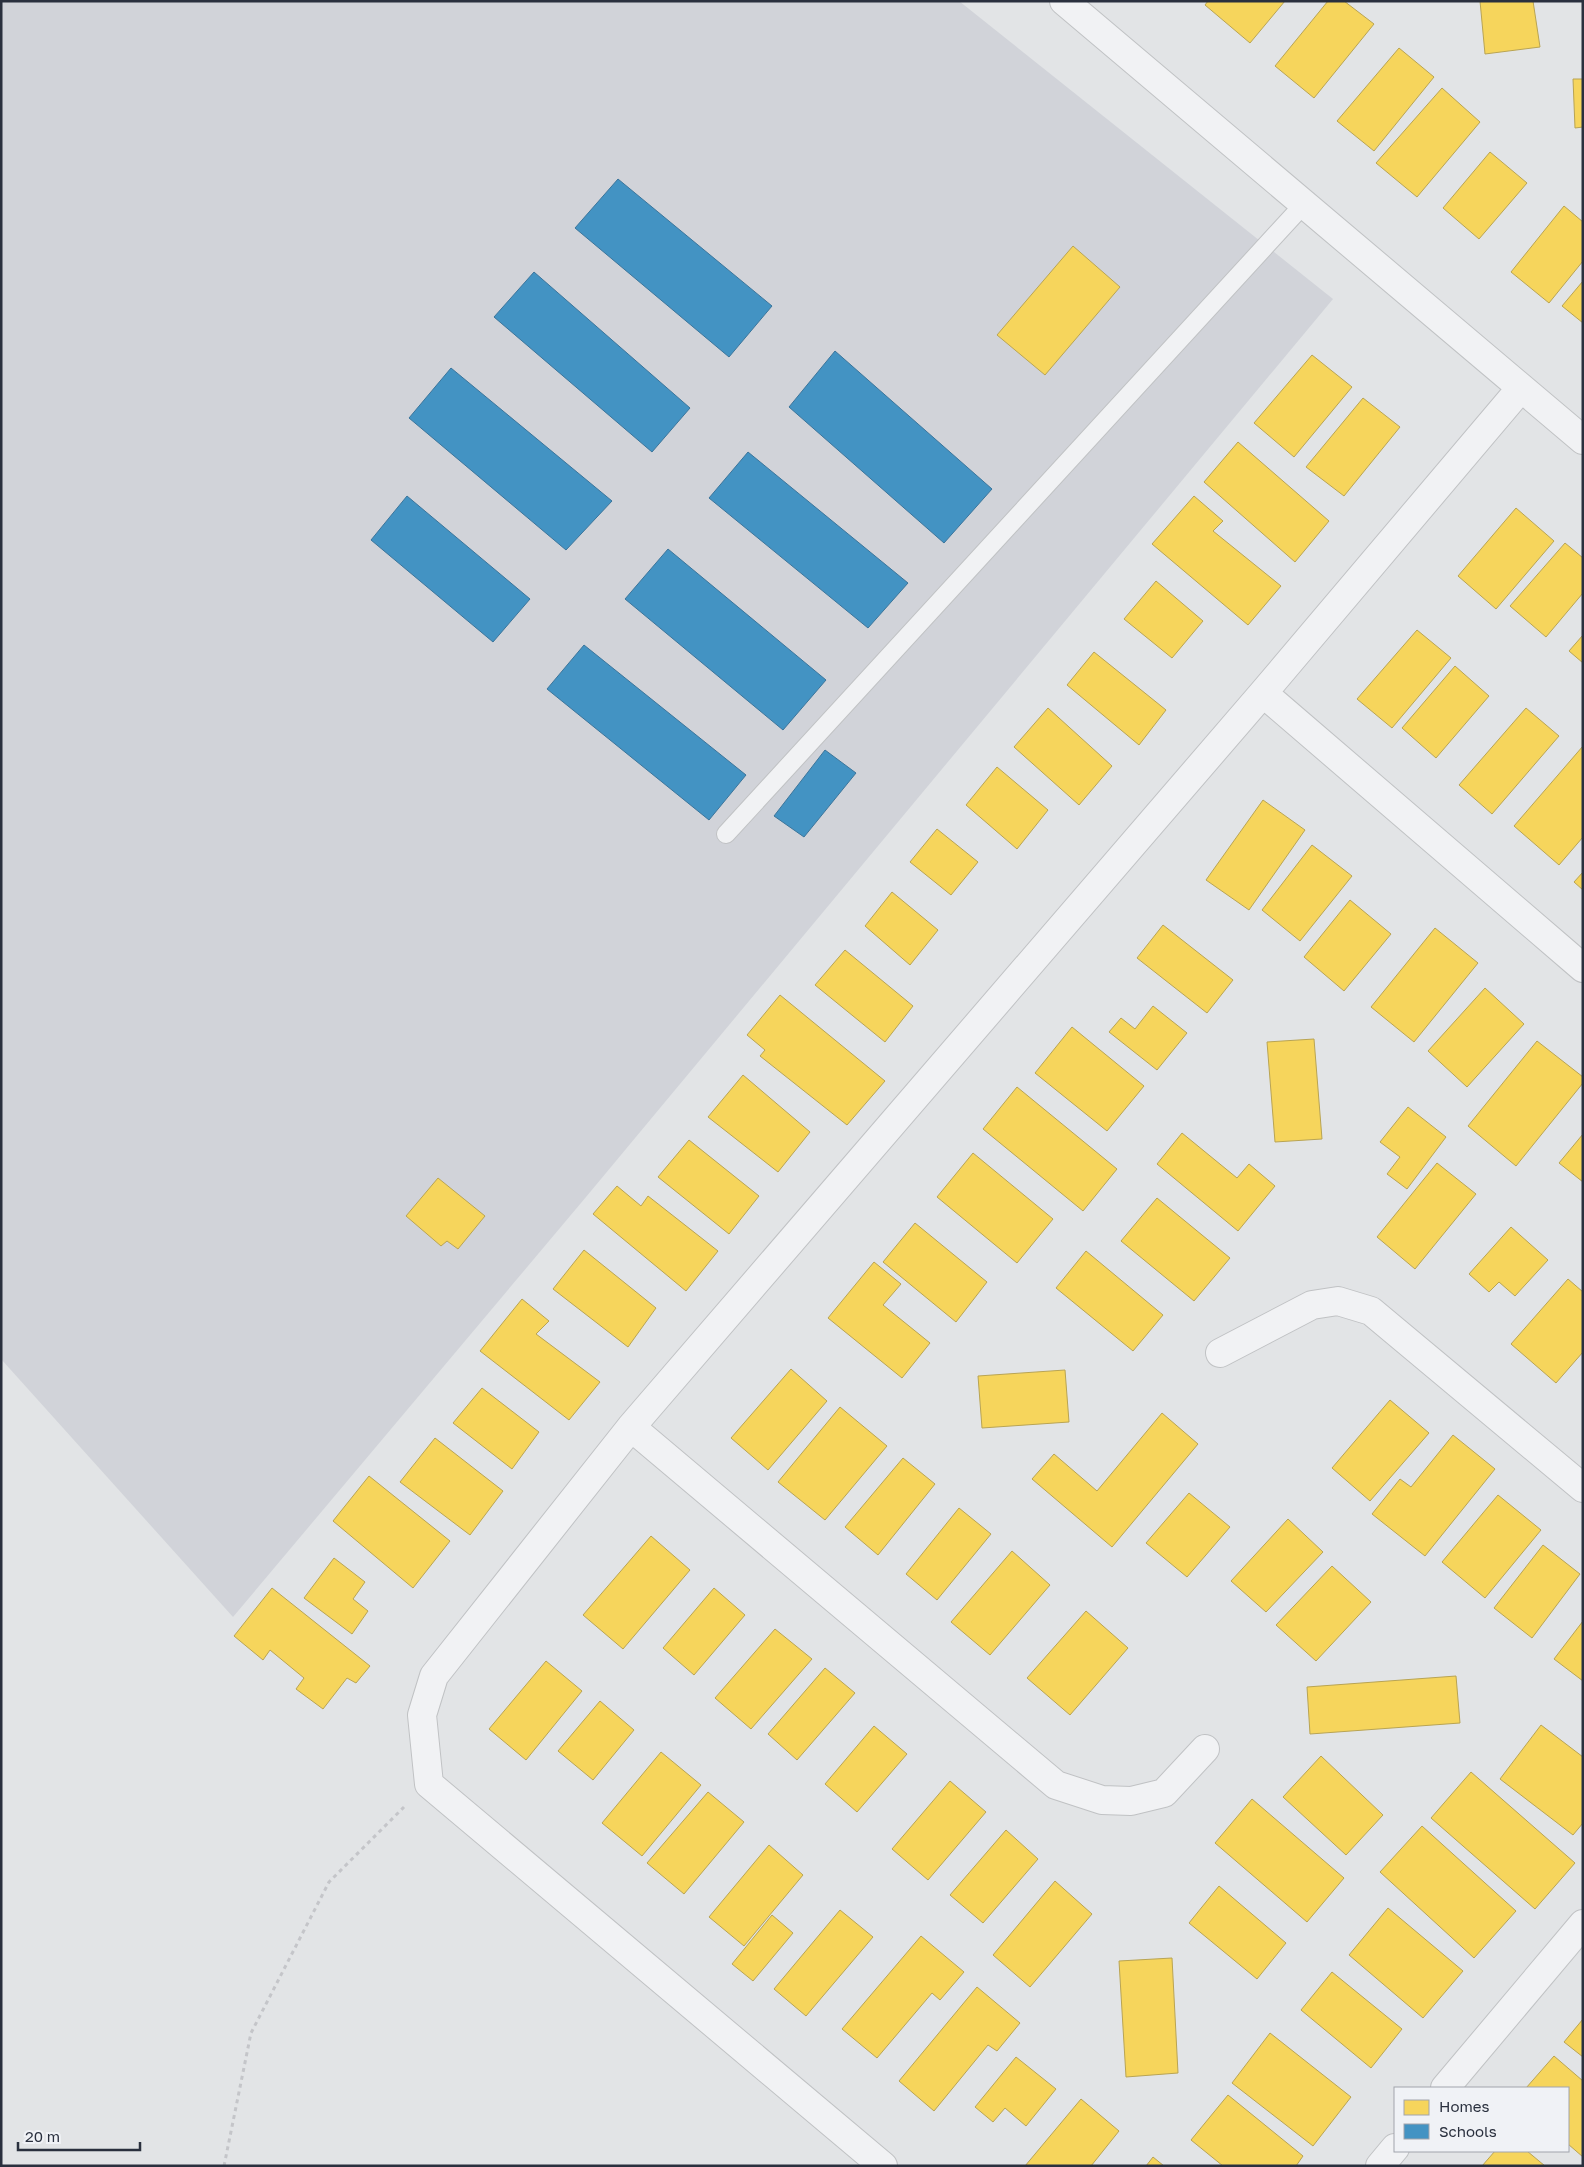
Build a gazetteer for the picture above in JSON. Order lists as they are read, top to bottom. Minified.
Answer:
{"legend":["Homes","Schools"],"scale_bar":"20 m"}
